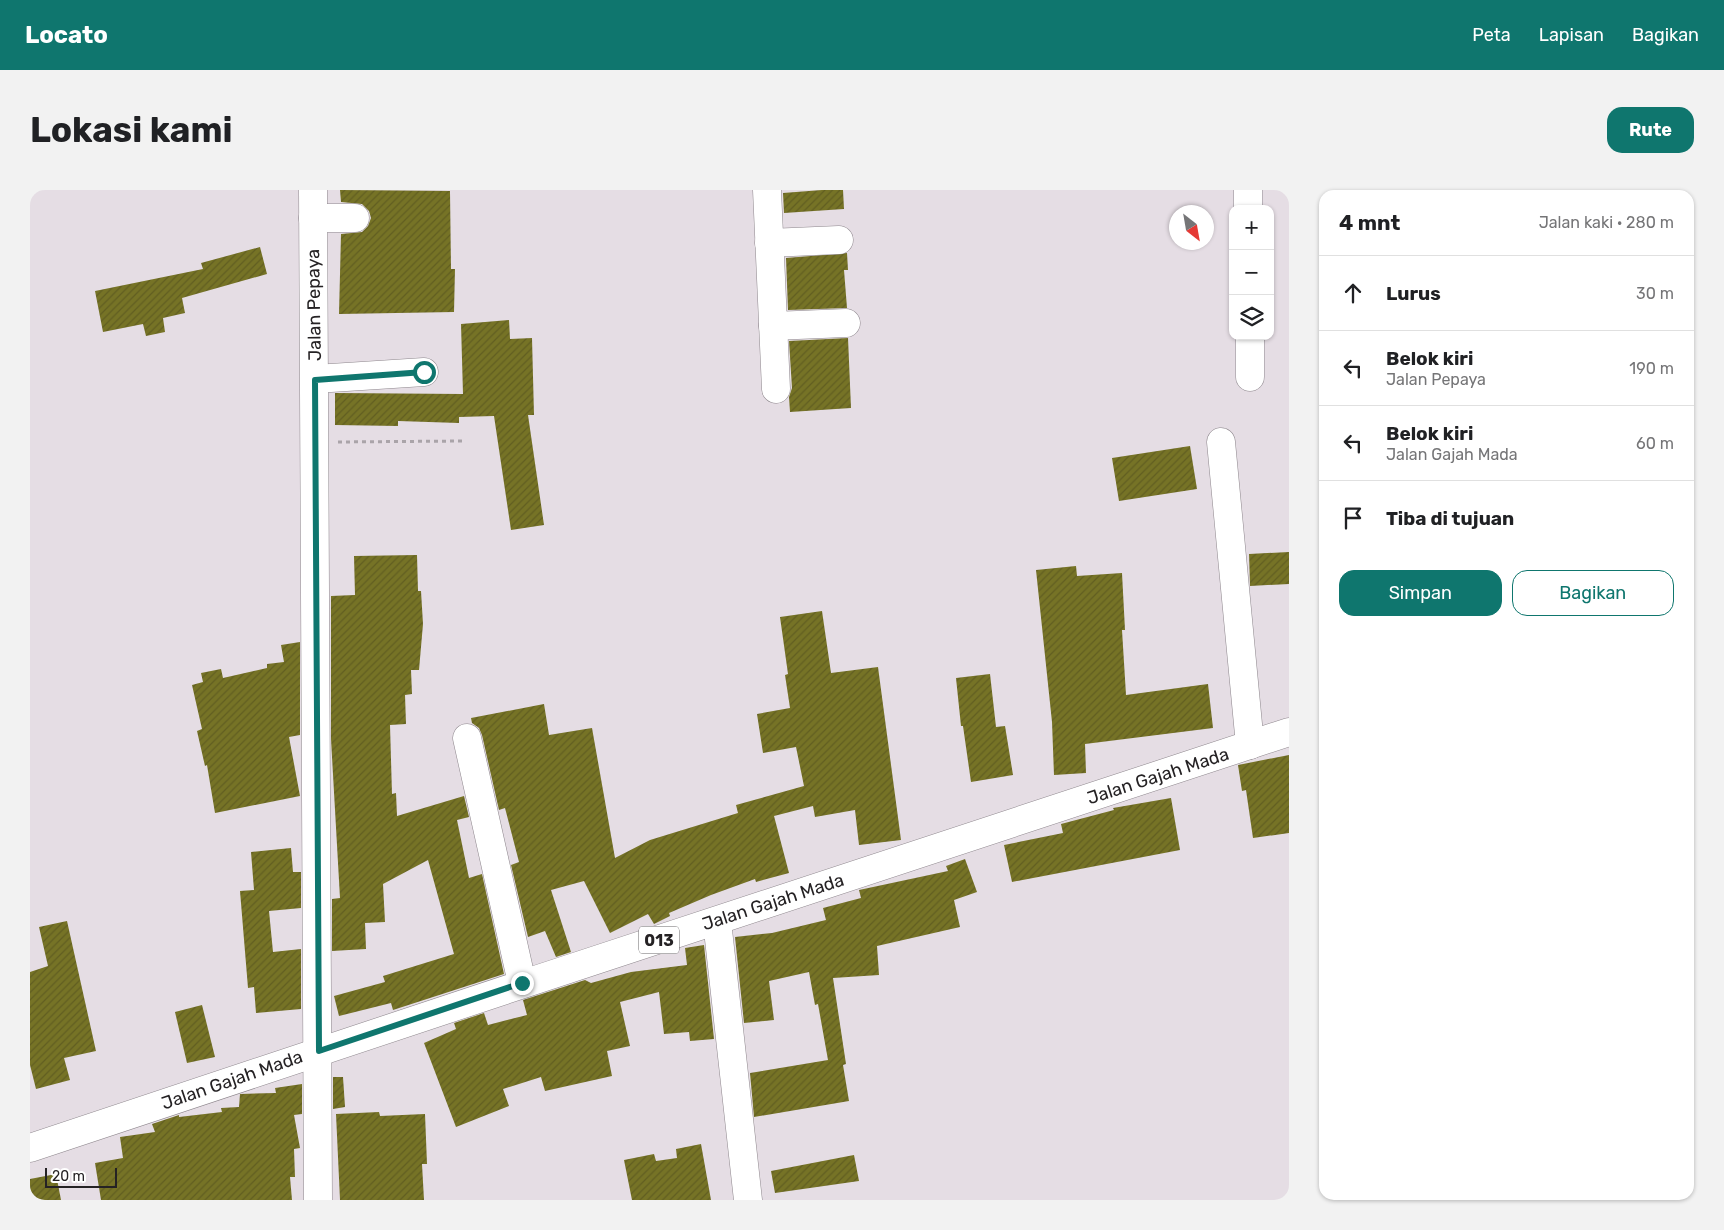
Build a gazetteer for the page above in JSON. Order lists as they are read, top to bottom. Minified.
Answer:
{"streets":{"street":["Jalan Pepaya","Jalan Gajah Mada","013"]},"crossings":[["Jalan Pepaya","Jalan Gajah Mada"]],"scale_bar":"20 m","north":"bottom right","page":{"header":"Locato","nav":["Peta","Lapisan","Bagikan"],"buttons":["Rute",["Simpan","Bagikan"]],"title":"Lokasi kami","heading":["4 mnt","Jalan kaki · 280 m"],"map_buttons":["+","−"],"list":[["Lurus","30 m"],["Belok kiri","Jalan Pepaya","190 m"],["Belok kiri","Jalan Gajah Mada","60 m"],"Tiba di tujuan"],"scale":"20 m"}}
